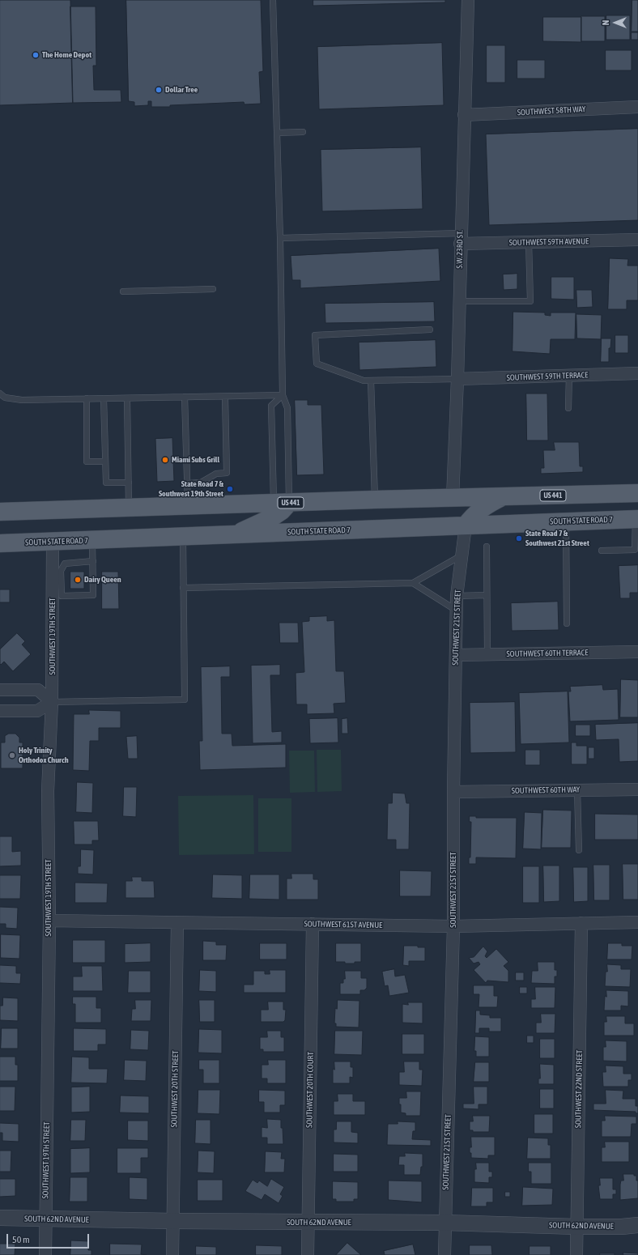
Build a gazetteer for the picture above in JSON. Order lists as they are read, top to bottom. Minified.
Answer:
{"streets":{"main road":["US 441","SOUTH STATE ROAD 7"],"street":["SOUTHWEST 58TH WAY","SOUTHWEST 59TH AVENUE","S.W. 23RD ST.","SOUTHWEST 59TH TERRACE","SOUTHWEST 21ST STREET","SOUTHWEST 19TH STREET","SOUTHWEST 60TH TERRACE","SOUTHWEST 60TH WAY","SOUTHWEST 61ST AVENUE","SOUTHWEST 20TH STREET","SOUTHWEST 22ND STREET","SOUTHWEST 20TH COURT","SOUTH 62ND AVENUE"]},"crossings":[["SOUTHWEST 58TH WAY","S.W. 23RD ST."],["SOUTHWEST 59TH AVENUE","S.W. 23RD ST."],["S.W. 23RD ST.","SOUTHWEST 59TH TERRACE"],["S.W. 23RD ST.","US 441"],["SOUTH STATE ROAD 7","SOUTHWEST 21ST STREET"],["SOUTH STATE ROAD 7","SOUTHWEST 19TH STREET"],["SOUTHWEST 21ST STREET","SOUTHWEST 60TH TERRACE"],["SOUTHWEST 21ST STREET","SOUTHWEST 60TH WAY"],["SOUTHWEST 21ST STREET","SOUTHWEST 61ST AVENUE"],["SOUTHWEST 21ST STREET","SOUTH 62ND AVENUE"],["SOUTHWEST 19TH STREET","SOUTHWEST 61ST AVENUE"],["SOUTHWEST 19TH STREET","SOUTH 62ND AVENUE"],["SOUTHWEST 61ST AVENUE","SOUTHWEST 20TH STREET"],["SOUTHWEST 61ST AVENUE","SOUTHWEST 22ND STREET"],["SOUTHWEST 61ST AVENUE","SOUTHWEST 20TH COURT"],["SOUTHWEST 20TH STREET","SOUTH 62ND AVENUE"],["SOUTHWEST 22ND STREET","SOUTH 62ND AVENUE"],["SOUTHWEST 20TH COURT","SOUTH 62ND AVENUE"]],"places":["The Home Depot","Dollar Tree","Miami Subs Grill","State Road 7 & Southwest 19th Street","State Road 7 & Southwest 21st Street","Dairy Queen","Holy Trinity Orthodox Church"],"scale_bar":"50 m","north":"left"}
